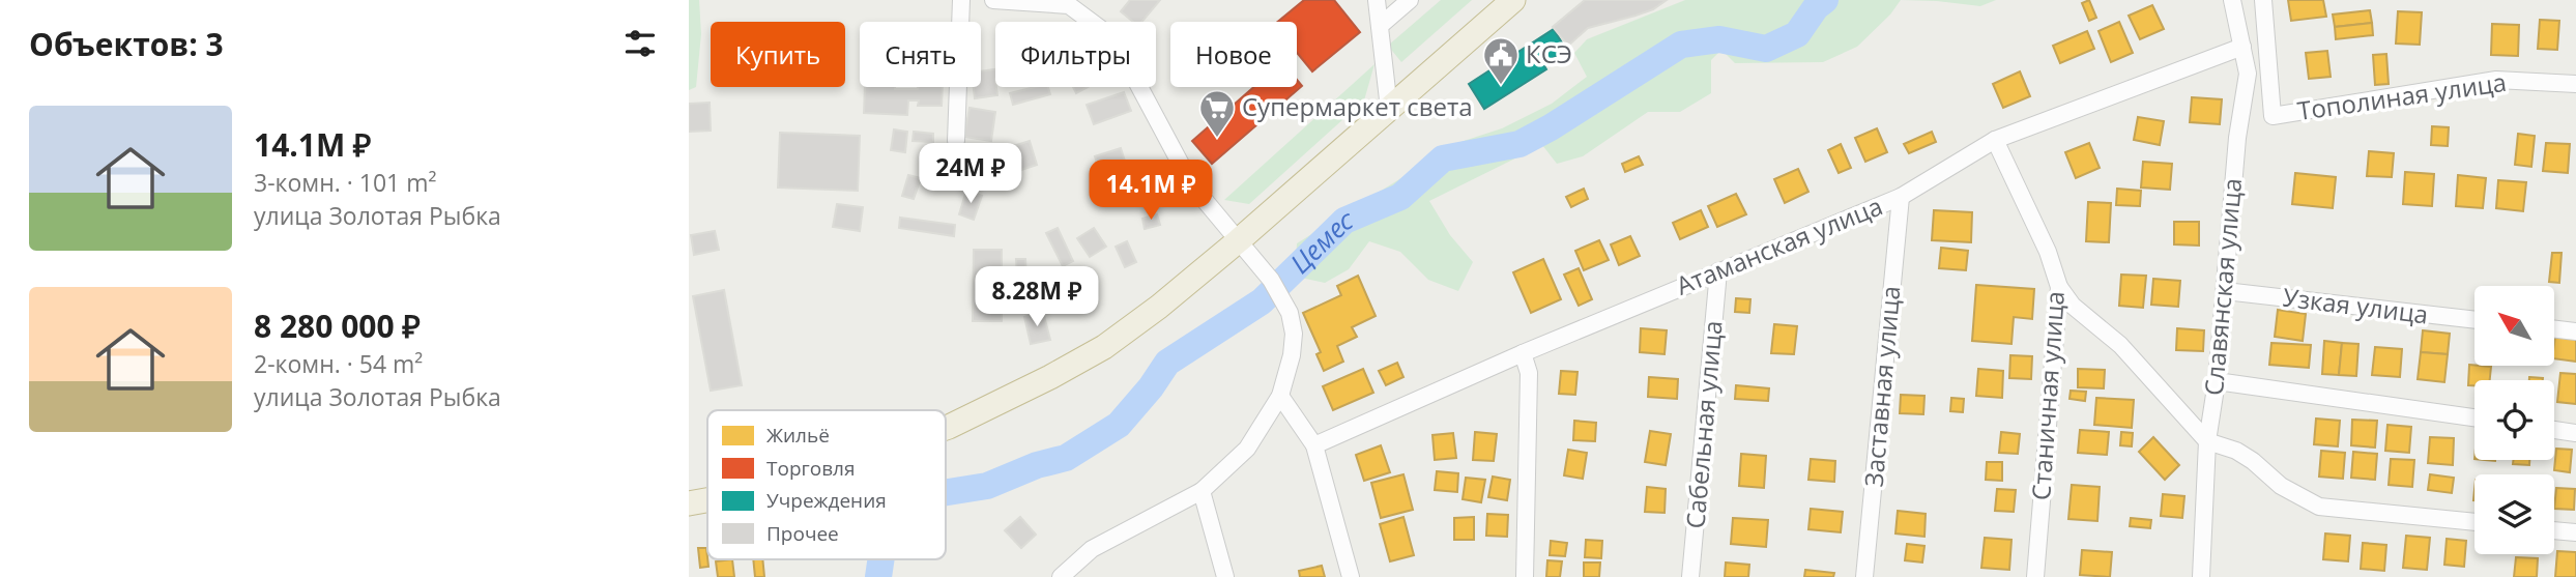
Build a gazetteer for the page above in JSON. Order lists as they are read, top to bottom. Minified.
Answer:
{"streets":{"street":["Тополиная улица","Атаманская улица","Славянская улица","Узкая улица","Заставная улица","Станичная улица","Сабельная улица"]},"crossings":[["Атаманская улица","Славянская улица"],["Атаманская улица","Заставная улица"],["Атаманская улица","Станичная улица"],["Атаманская улица","Сабельная улица"],["Славянская улица","Узкая улица"]],"water":["Цемес"],"places":{"public building":["КСЭ"],"supermarket":["Супермаркет света"]},"legend":["Жильё","Торговля","Учреждения","Прочее"],"north":"top left","page":{"heading":"Объектов: 3","chip":["Купить","Снять","Фильтры","Новое"],"list":[{"name":"14.1M ₽","note":"3-комн. · 101 m² · улица Золотая Рыбка"},{"name":"8 280 000 ₽","note":"2-комн. · 54 m² · улица Золотая Рыбка"}],"price":["24M ₽","14.1M ₽","8.28M ₽"]}}
